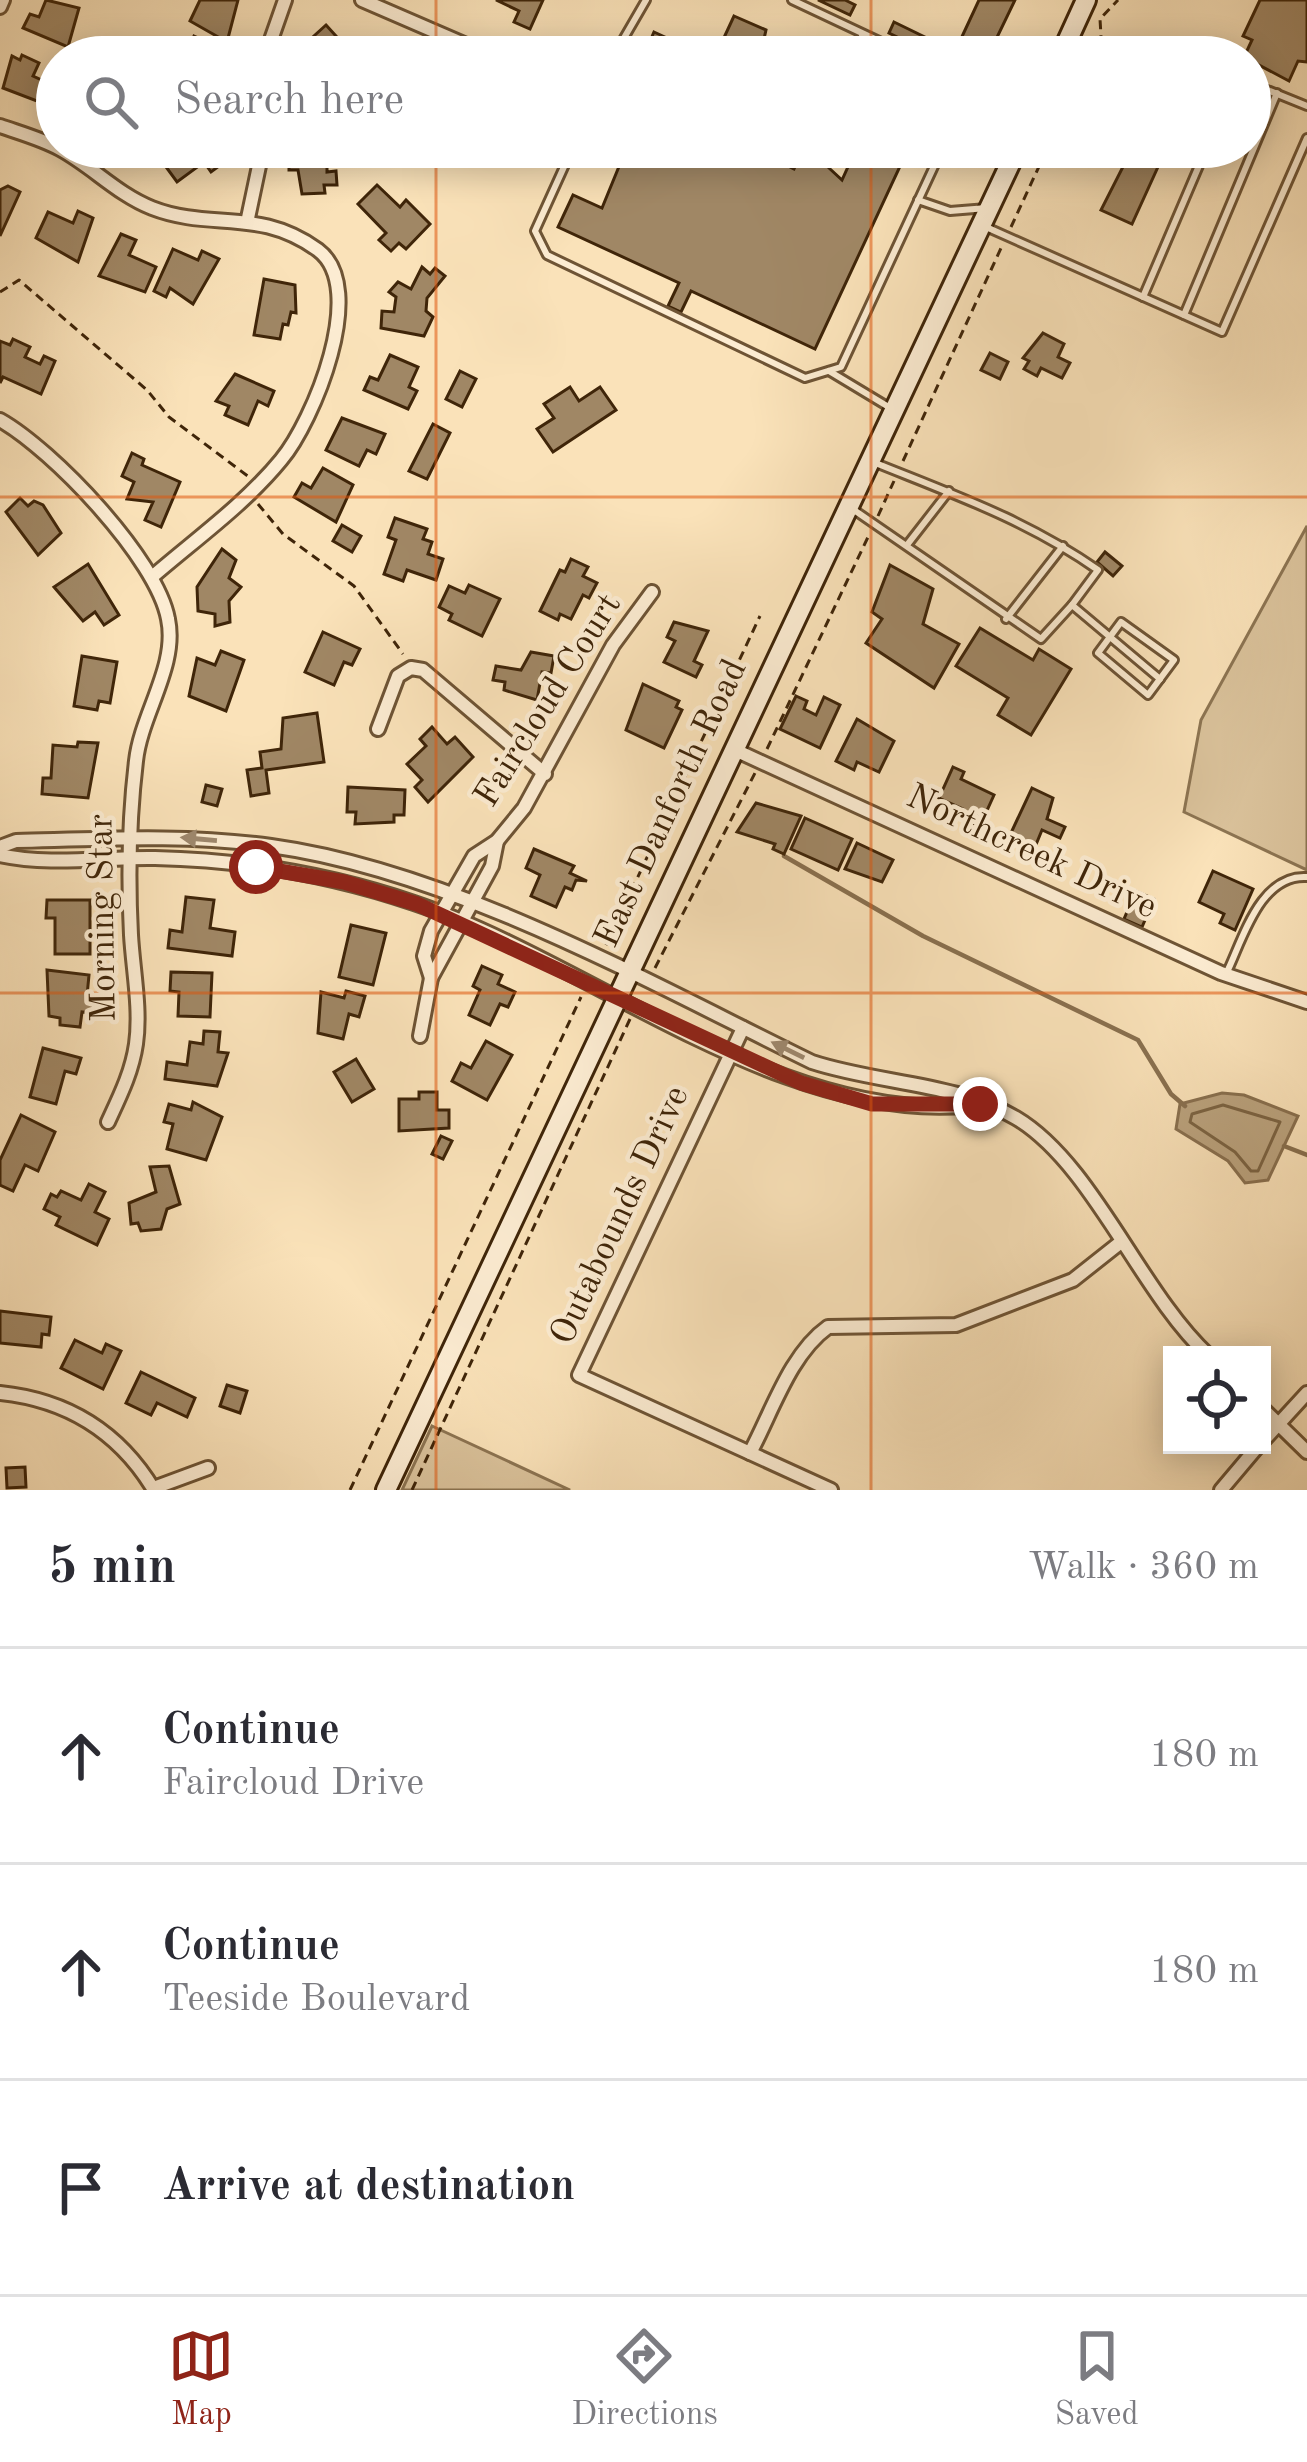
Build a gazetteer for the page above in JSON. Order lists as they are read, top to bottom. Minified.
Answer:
{"streets":{"street":["Faircloud Court","East Danforth Road","Northcreek Drive","Morning Star","Outabounds Drive"]},"crossings":[["East Danforth Road","Northcreek Drive"]],"page":{"search":"Search here","heading":["5 min","Walk · 360 m"],"list":[["Continue","Faircloud Drive","180 m"],["Continue","Teeside Boulevard","180 m"],"Arrive at destination"],"nav":["Map","Directions","Saved"]}}
